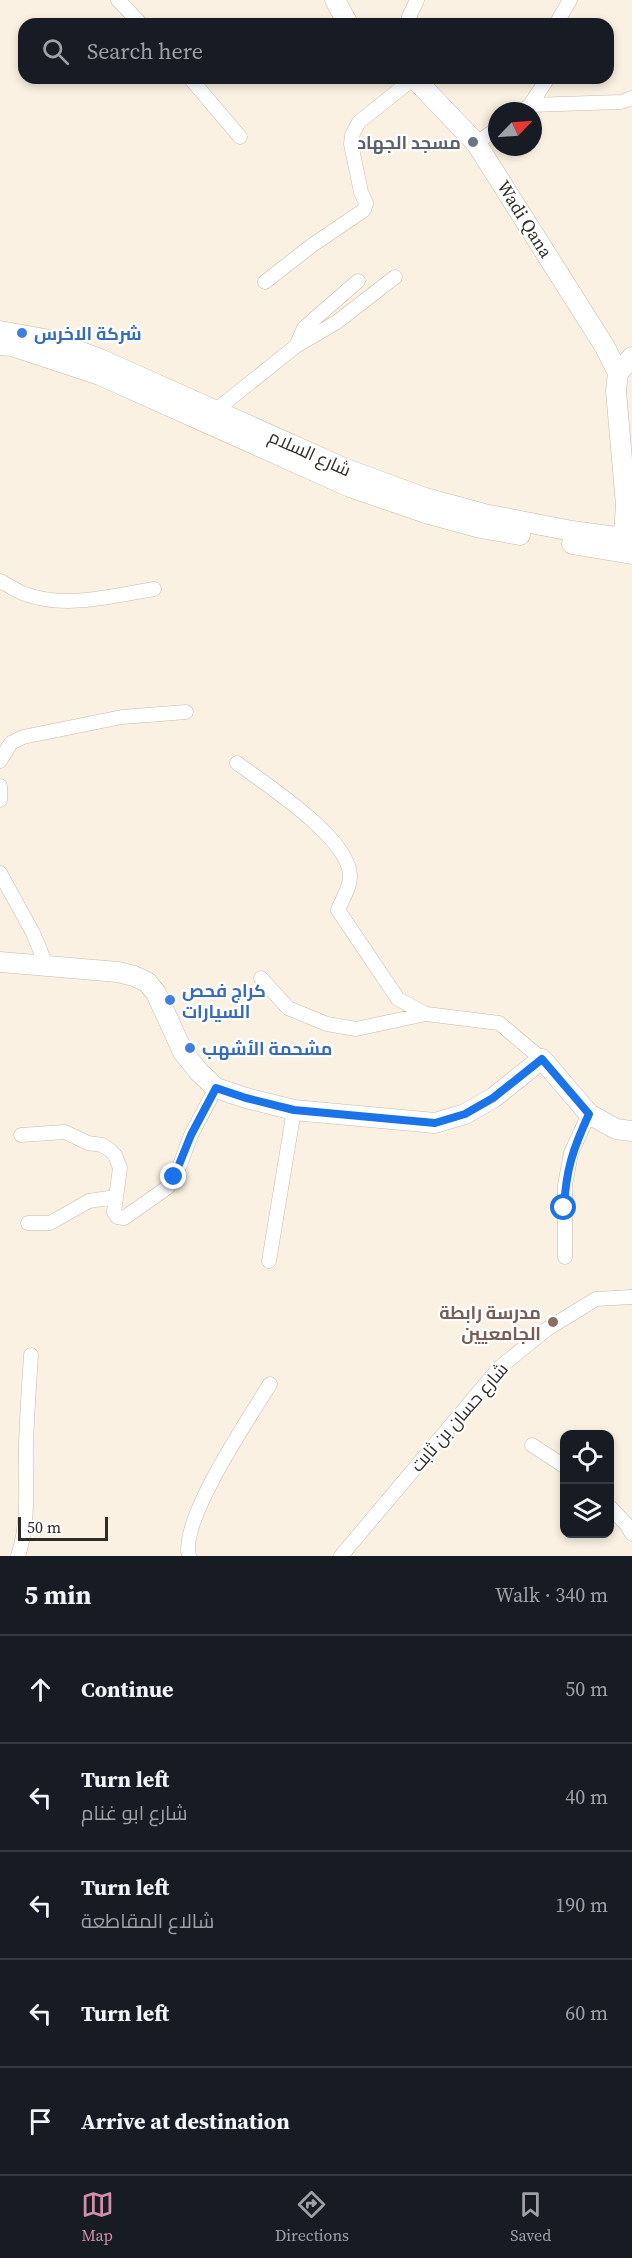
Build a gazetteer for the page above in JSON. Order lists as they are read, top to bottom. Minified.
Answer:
{"streets":{"street":["Wadi Qana","شارع السلام","شارع حسان بن ثابت"]},"places":["مسجد الجهاد","شركة الاخرس","كراج فحص السيارات","مشحمة الأشهب","مدرسة رابطة الجامعيين"],"scale_bar":"50 m","north":"top right","page":{"search":"Search here","scale":"50 m","heading":["5 min","Walk · 340 m"],"list":[["Continue","50 m"],["Turn left","شارع ابو غنام","40 m"],["Turn left","شالاع المقاطعة","190 m"],["Turn left","60 m"],"Arrive at destination"],"nav":["Map","Directions","Saved"]}}
